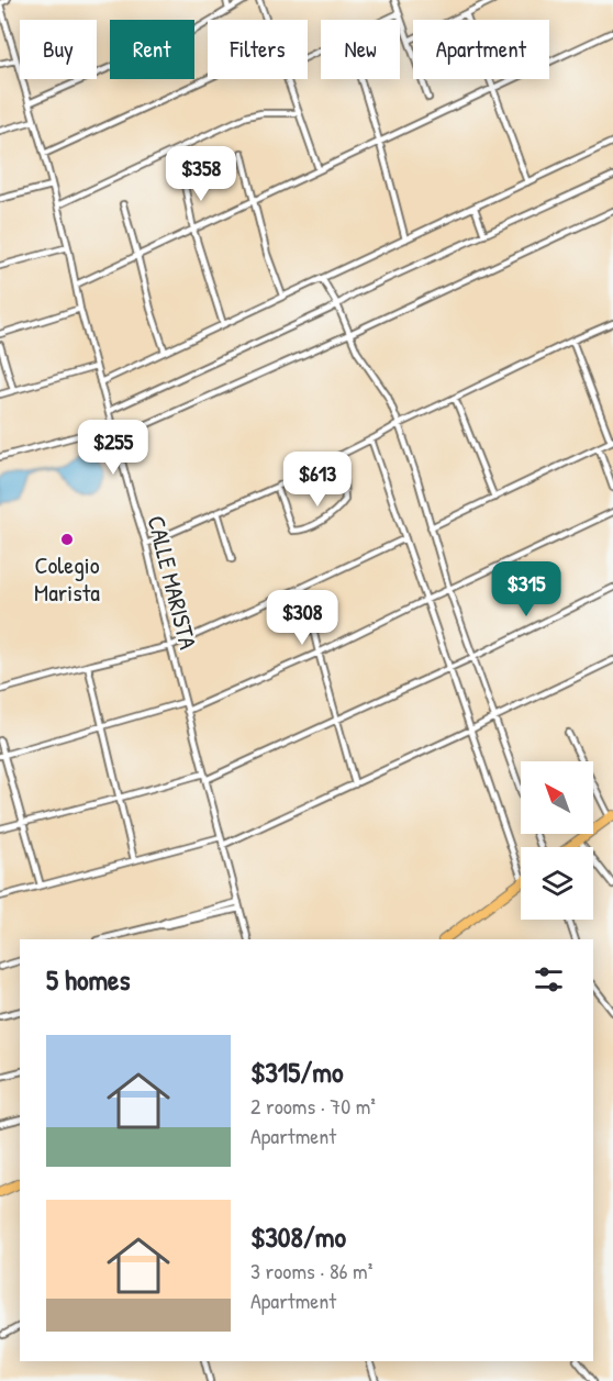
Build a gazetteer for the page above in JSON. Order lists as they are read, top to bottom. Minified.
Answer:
{"streets":{"street":["CALLE MARISTA"]},"places":["Colegio Marista"],"north":"top left","page":{"chip":["Buy","Rent","Filters","New","Apartment"],"price":["$358","$255","$613","$315","$308"],"heading":"5 homes","list":[{"name":"$315/mo","note":"2 rooms · 70 m² · Apartment"},{"name":"$308/mo","note":"3 rooms · 86 m² · Apartment"}]}}
